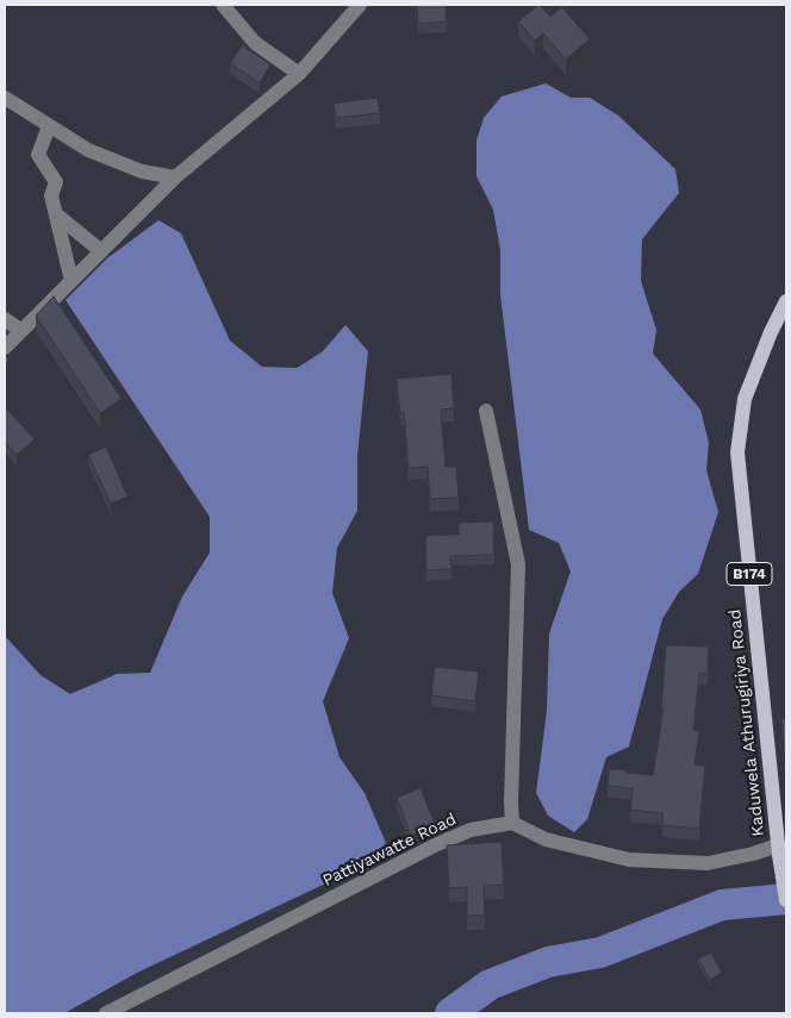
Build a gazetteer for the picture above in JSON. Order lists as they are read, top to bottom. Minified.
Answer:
{"streets":{"main road":["B174","Kaduwela Athurugiriya Road"],"street":["Pattiyawatte Road"]}}
